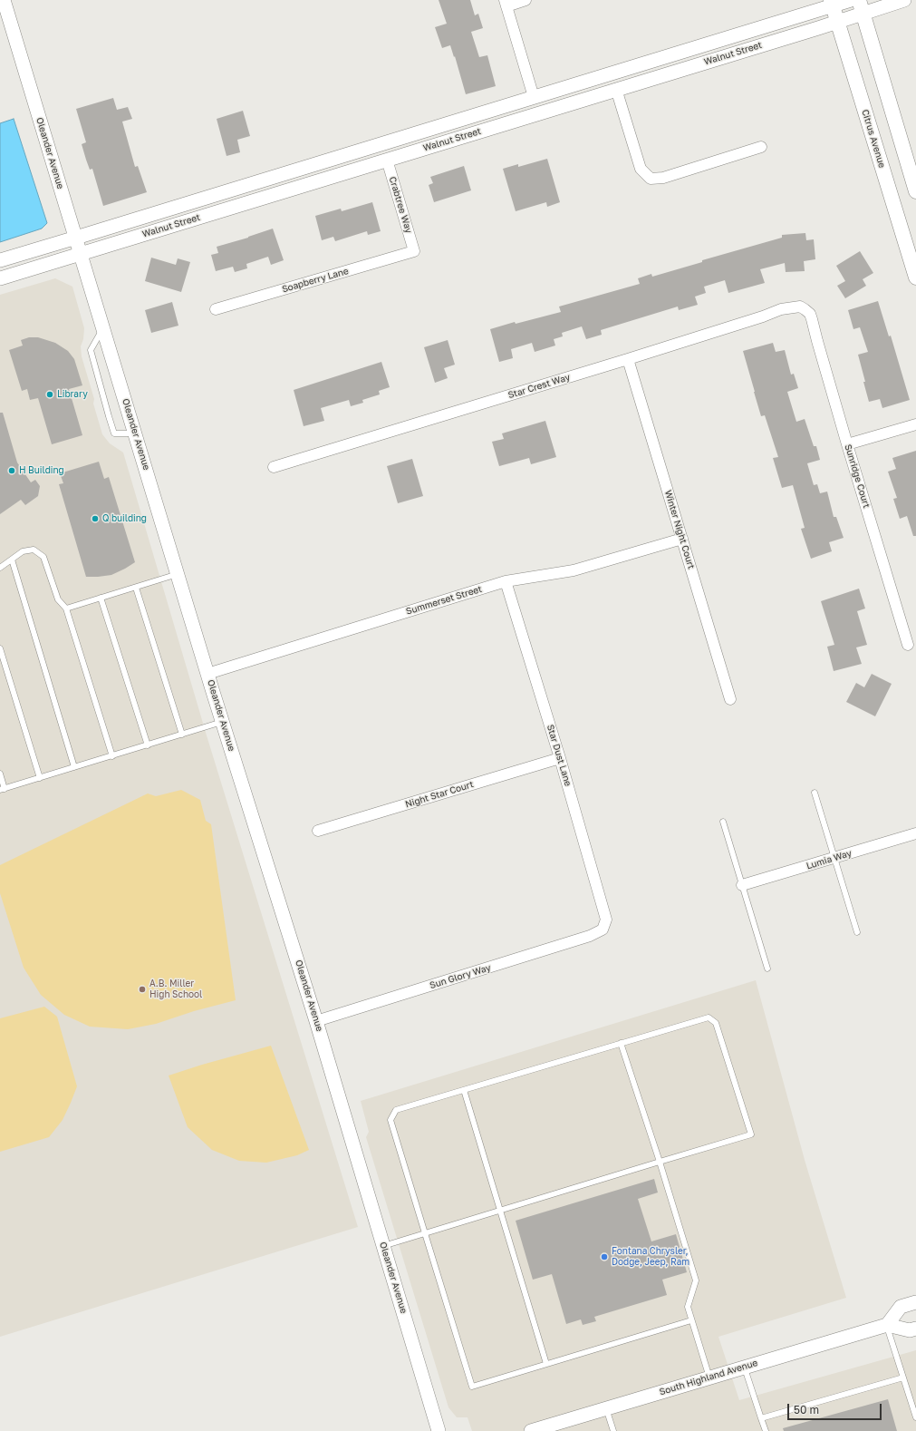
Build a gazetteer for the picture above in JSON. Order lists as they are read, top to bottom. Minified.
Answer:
{"streets":{"main road":["Citrus Avenue"],"street":["Walnut Street","Oleander Avenue","Crabtree Way","Soapberry Lane","Star Crest Way","Sunridge Court","Winter Night Court","Summerset Street","Star Dust Lane","Night Star Court","Lumia Way","Sun Glory Way","South Highland Avenue"]},"crossings":[["Walnut Street","Citrus Avenue"],["Walnut Street","Oleander Avenue"],["Walnut Street","Crabtree Way"],["Oleander Avenue","Summerset Street"],["Oleander Avenue","Sun Glory Way"],["Crabtree Way","Soapberry Lane"],["Star Crest Way","Sunridge Court"],["Star Crest Way","Winter Night Court"],["Winter Night Court","Summerset Street"],["Summerset Street","Star Dust Lane"],["Star Dust Lane","Night Star Court"],["Star Dust Lane","Sun Glory Way"]],"places":["Library","H Building","Q building","A.B. Miller High School","Fontana Chrysler, Dodge, Jeep, Ram"],"scale_bar":"50 m"}
